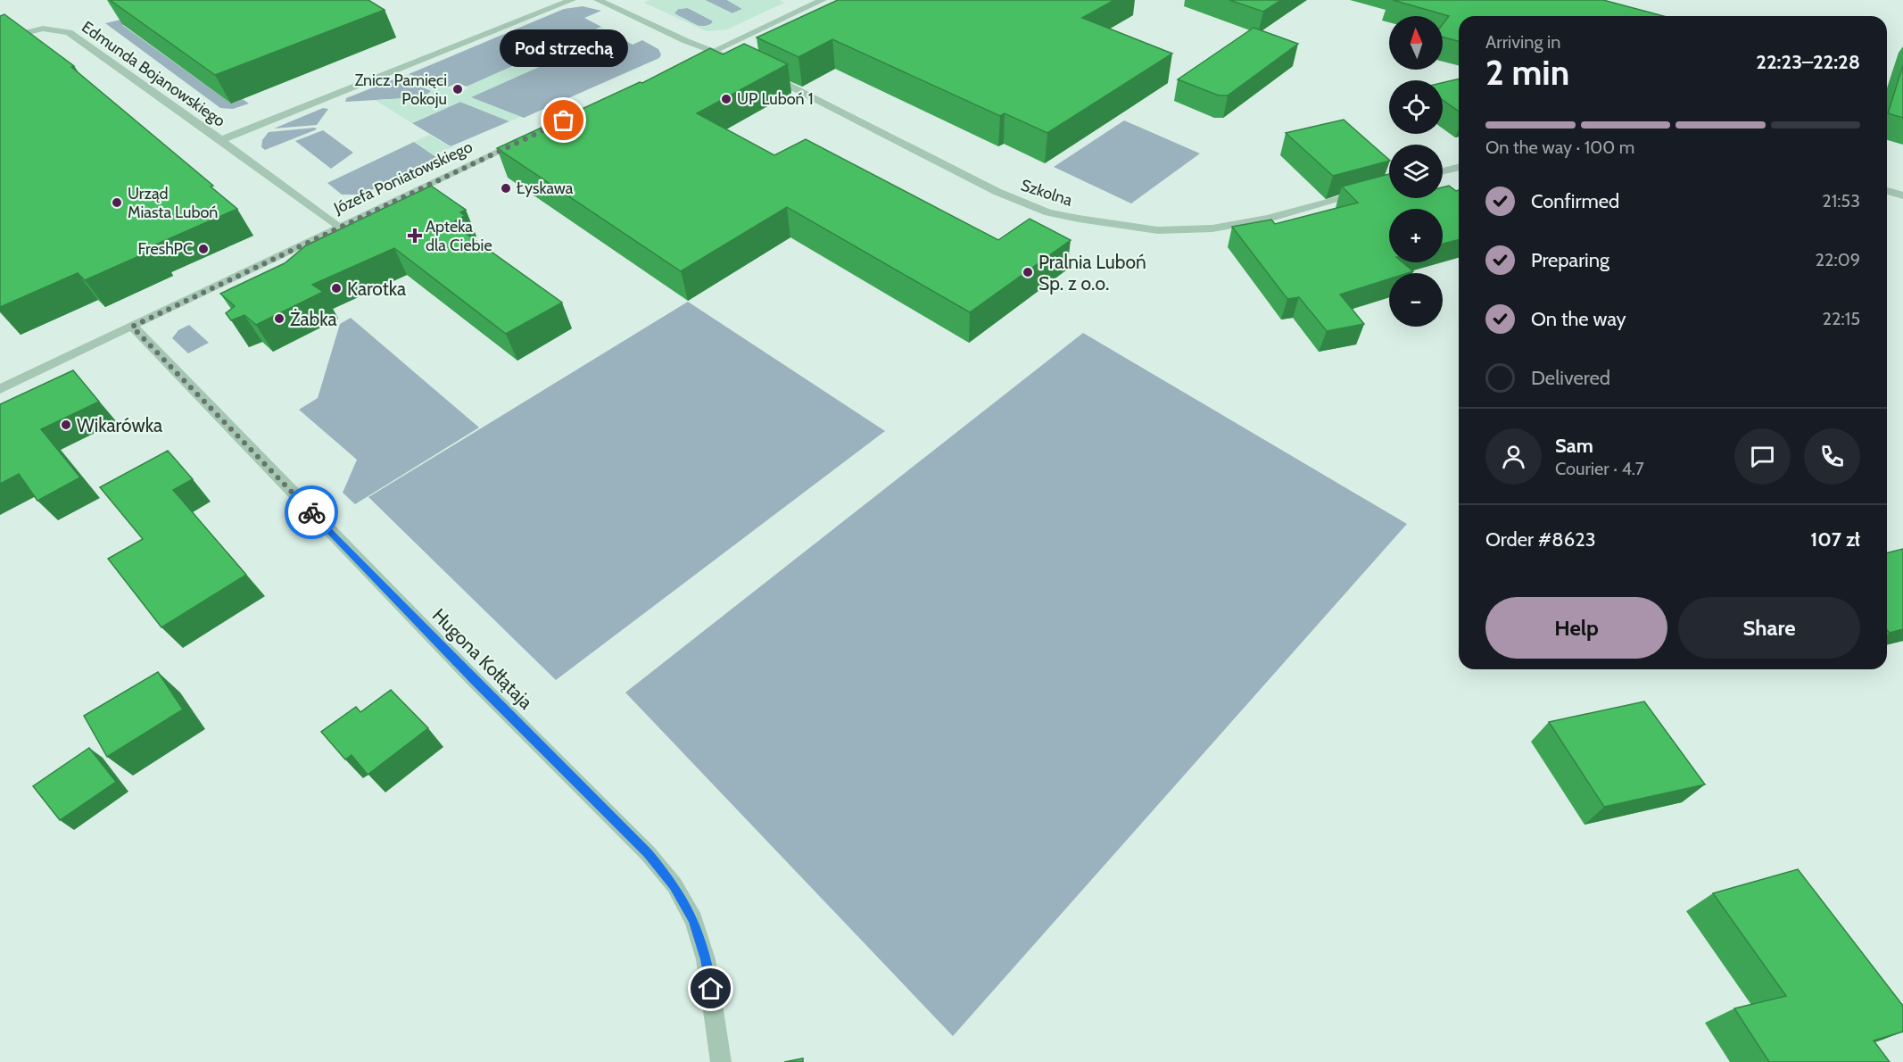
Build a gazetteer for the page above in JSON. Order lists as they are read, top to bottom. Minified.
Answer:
{"streets":{"street":["Edmunda Bojanowskiego","Józefa Poniatowskiego","Szkolna","Hugona Kołłątaja"]},"crossings":[["Edmunda Bojanowskiego","Józefa Poniatowskiego"],["Józefa Poniatowskiego","Hugona Kołłątaja"]],"places":{"other":["Znicz Pamięci Pokoju","UP Luboń 1","Pod strzechą","Łyskawa","Urząd Miasta Luboń","FreshPC","Pralnia Luboń Sp. z o.o.","Karotka","Żabka","Wikarówka"],"health":["Apteka dla Ciebie"]},"north":"top","page":{"map_buttons":["+","−"],"heading":["2 min","Arriving in","22:23–22:28"],"panel":["Sam","Courier · 4.7","Order #8623","107 zł"],"bubble":"Pod strzechą","bar":"On the way · 100 m","list":[["Confirmed","21:53"],["Preparing","22:09"],["On the way","22:15"],"Delivered"],"buttons":["Help","Share"]}}
